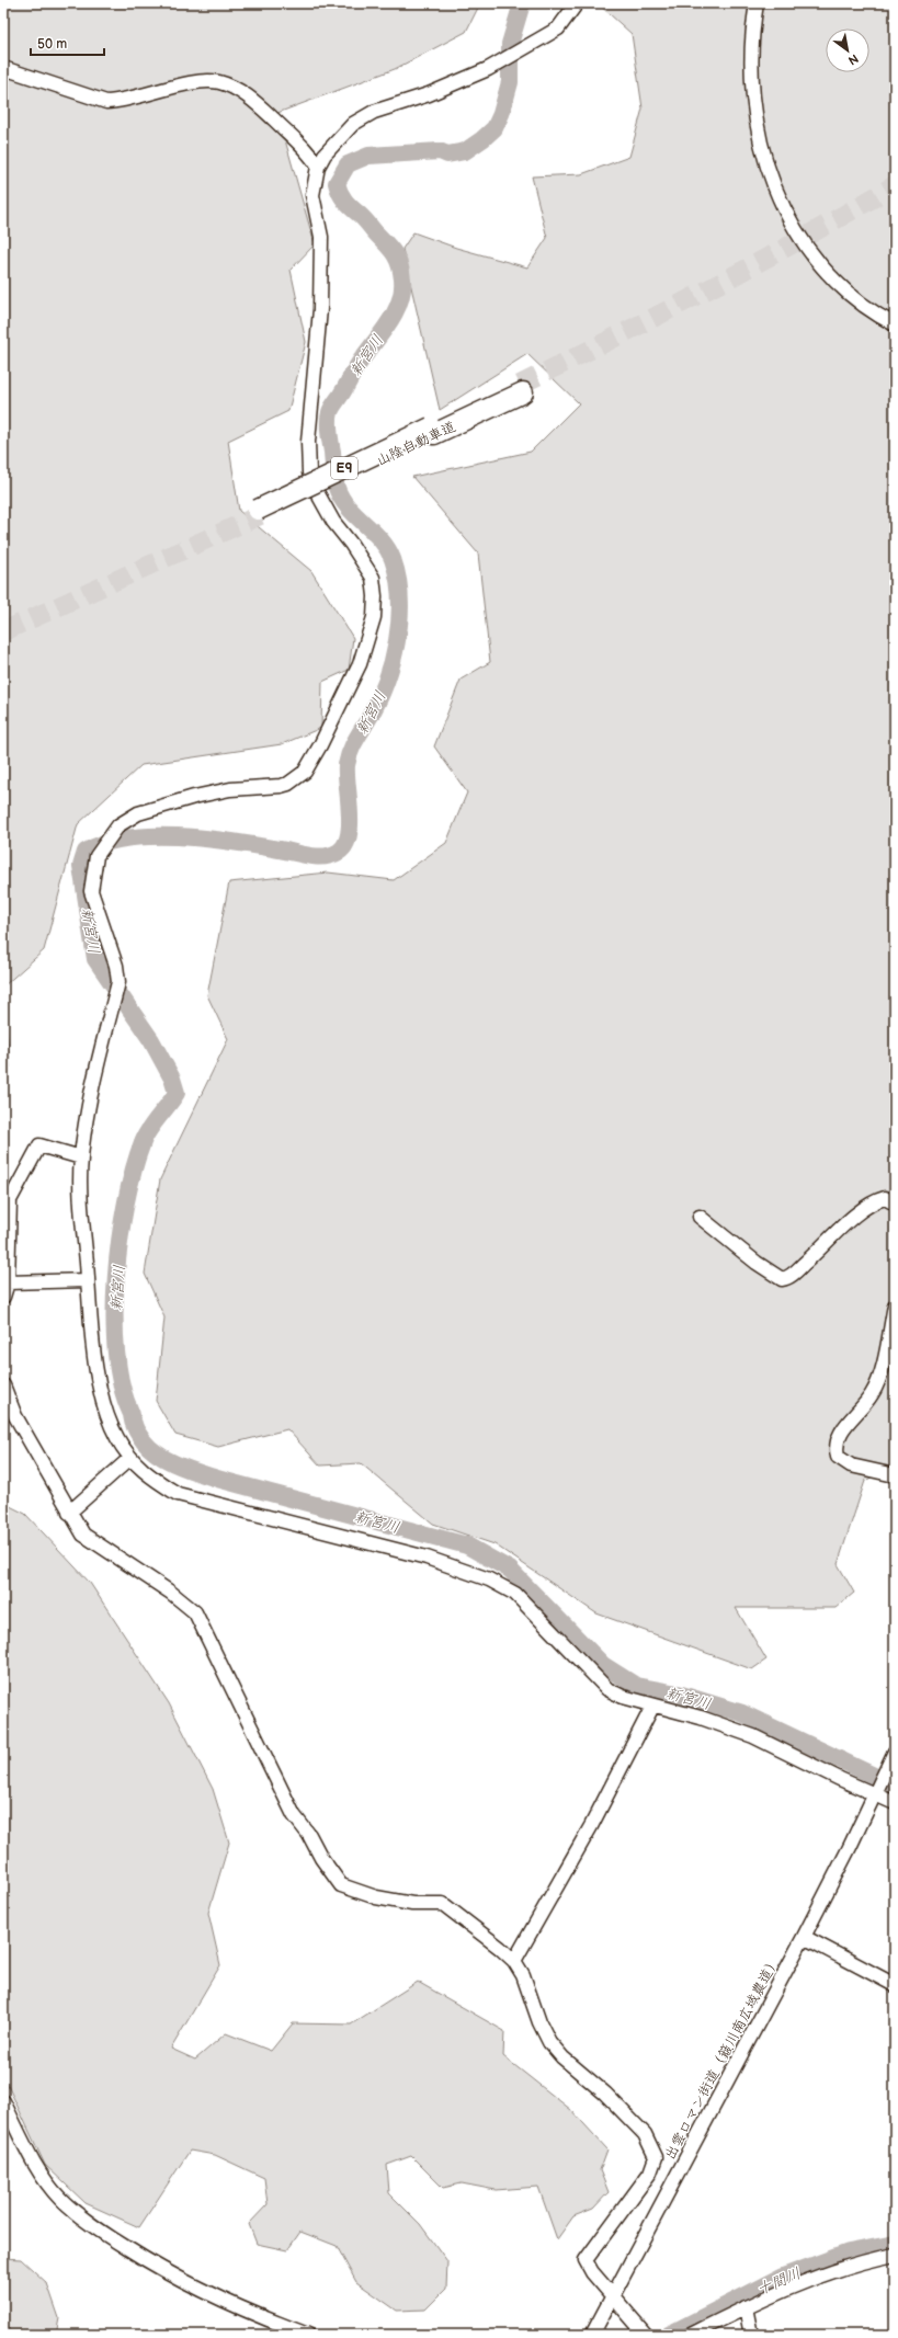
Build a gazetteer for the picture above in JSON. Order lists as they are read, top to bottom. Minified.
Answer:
{"streets":{"highway":["山陰自動車道","E9"],"street":["出雲ロマン街道（簸川南広域農道）"]},"water":["新宮川","十間川"],"scale_bar":"50 m","north":"bottom right"}
